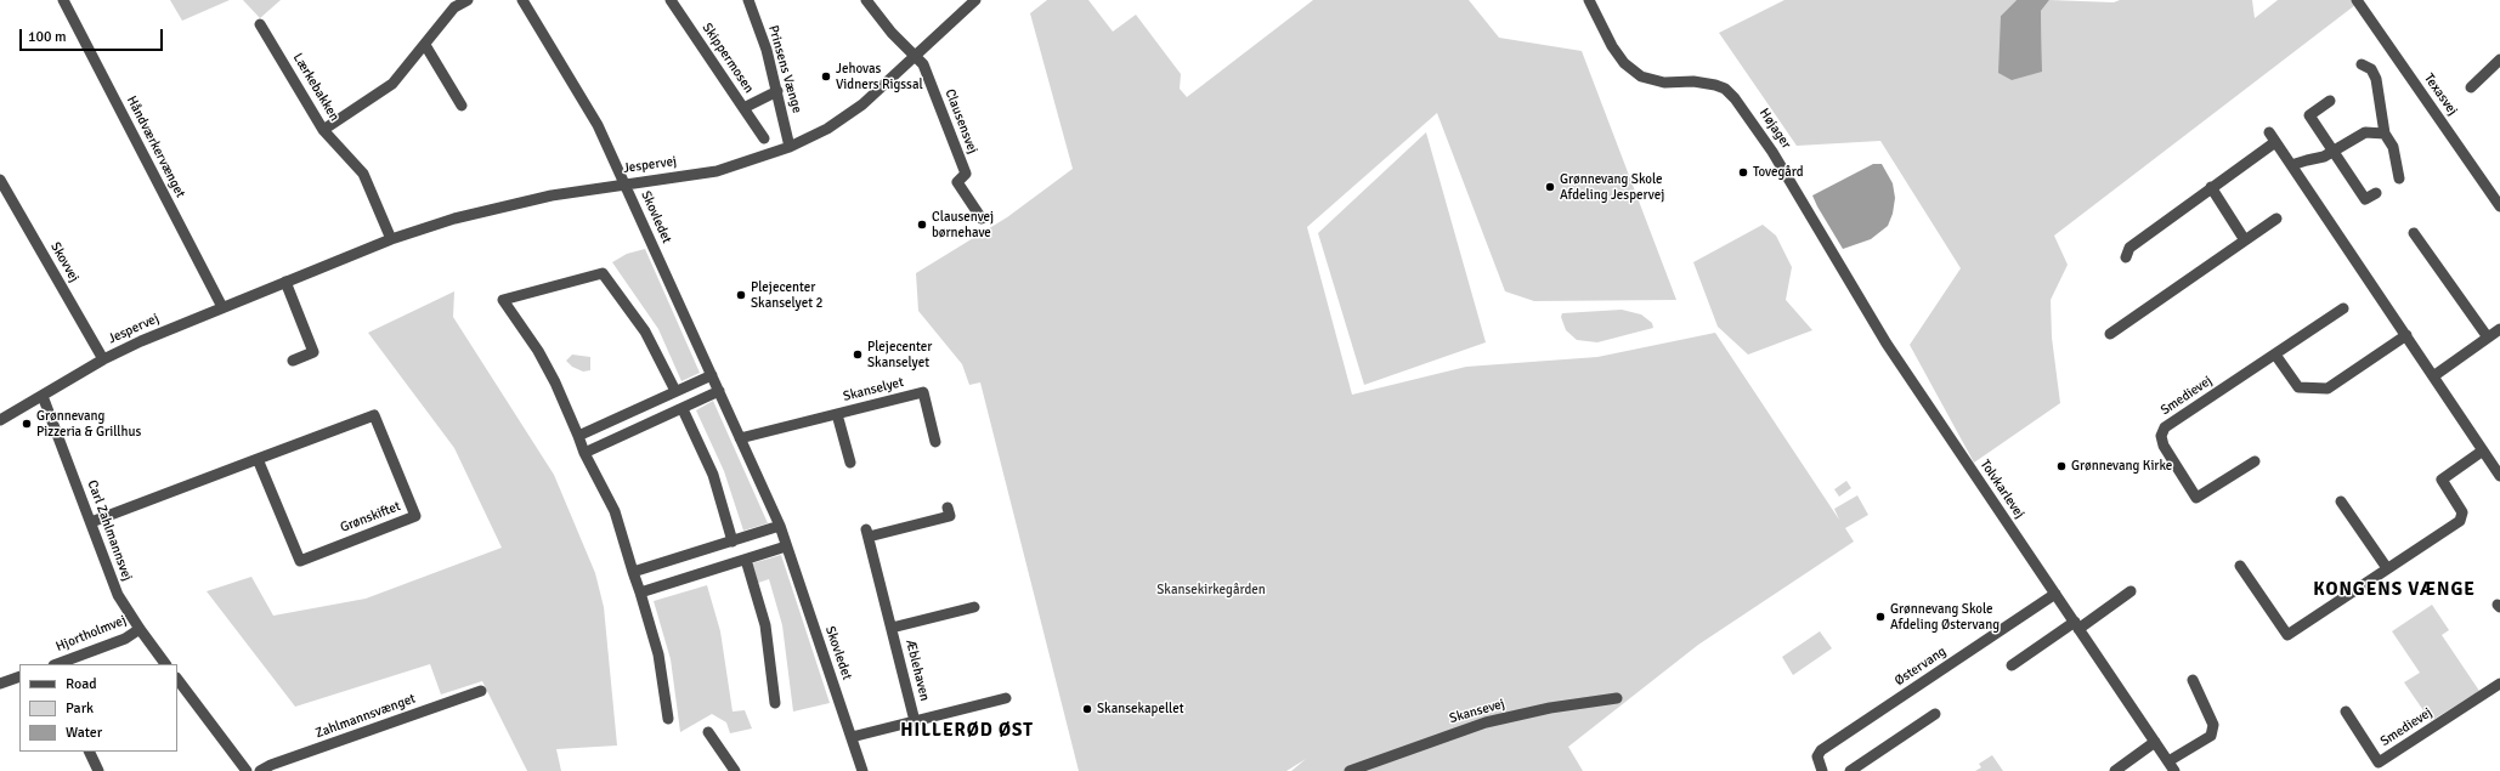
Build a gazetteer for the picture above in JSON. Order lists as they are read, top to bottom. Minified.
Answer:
{"streets":{"street":["Skippermosen","Prinsens Vænge","Lærkebakken","Texasvej","Clausensvej","Højager","Håndværkervænget","Jespervej","Skovledet","Skovvej","Skanselyet","Smedievej","Tolvkarlevej","Grønskiftet","Carl Zahlmannsvej","Hjortholmvej","Østervang","Æblehaven","Skansevej","Zahlmannsvænget"]},"crossings":[["Skippermosen","Prinsens Vænge"],["Prinsens Vænge","Jespervej"],["Lærkebakken","Jespervej"],["Clausensvej","Jespervej"],["Højager","Tolvkarlevej"],["Håndværkervænget","Jespervej"],["Jespervej","Skovledet"],["Jespervej","Skovvej"],["Jespervej","Carl Zahlmannsvej"],["Skovledet","Skanselyet"],["Skovledet","Æblehaven"],["Tolvkarlevej","Østervang"],["Grønskiftet","Carl Zahlmannsvej"],["Carl Zahlmannsvej","Hjortholmvej"]],"districts":["KONGENS VÆNGE","HILLERØD ØST"],"parks":["Skansekirkegården"],"places":["Jehovas Vidners Rigssal","Tovegård","Grønnevang Skole Afdeling Jespervej","Clausenvej børnehave","Plejecenter Skanselyet 2","Plejecenter Skanselyet","Grønnevang Pizzeria & Grillhus","Grønnevang Kirke","Grønnevang Skole Afdeling Østervang","Skansekapellet"],"legend":["Road","Park","Water"],"scale_bar":"100 m"}
